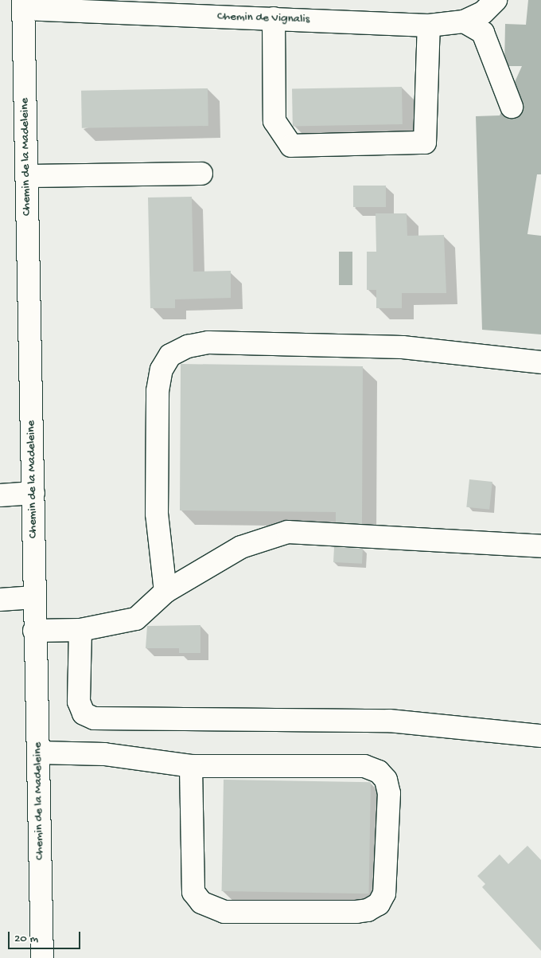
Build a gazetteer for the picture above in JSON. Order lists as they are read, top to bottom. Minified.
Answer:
{"streets":{"street":["Chemin de Vignalis","Chemin de la Madeleine"]},"crossings":[["Chemin de Vignalis","Chemin de la Madeleine"]],"scale_bar":"20 m"}
